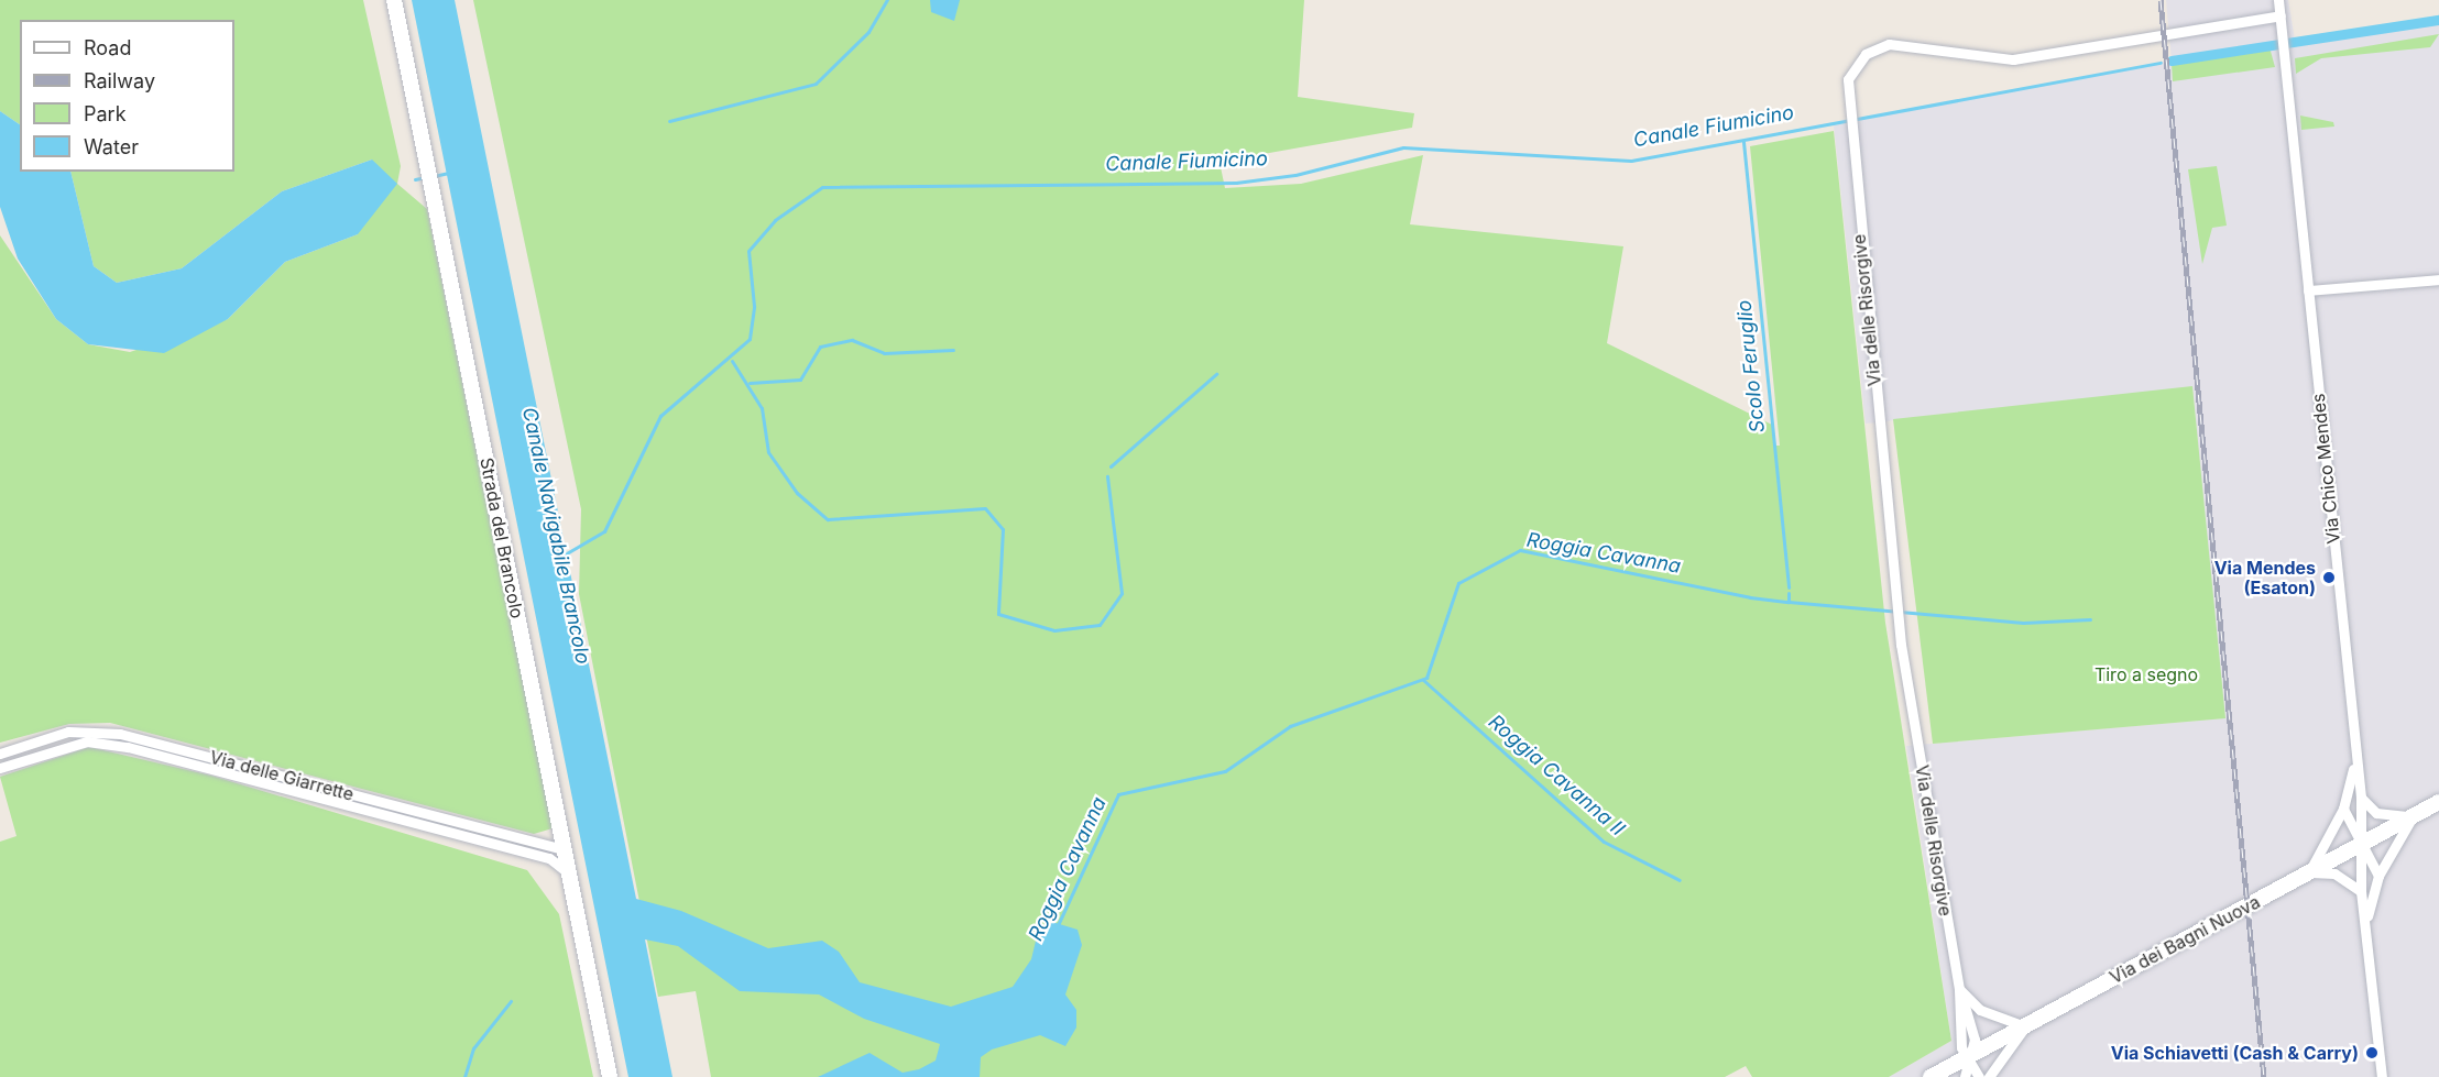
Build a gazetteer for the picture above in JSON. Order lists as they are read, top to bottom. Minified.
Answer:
{"streets":{"street":["Via delle Risorgive","Via Chico Mendes","Strada del Brancolo","Via delle Giarrette","Via dei Bagni Nuova"]},"crossings":[["Via delle Risorgive","Via Chico Mendes"],["Via delle Risorgive","Via dei Bagni Nuova"],["Via Chico Mendes","Via dei Bagni Nuova"],["Strada del Brancolo","Via delle Giarrette"]],"water":["Canale Fiumicino","Scolo Feruglio","Canale Navigabile Brancolo","Roggia Cavanna","Roggia Cavanna II"],"parks":["Tiro a segno"],"places":["Via Mendes (Esaton)","Via Schiavetti (Cash & Carry)"],"legend":["Road","Railway","Park","Water"]}
